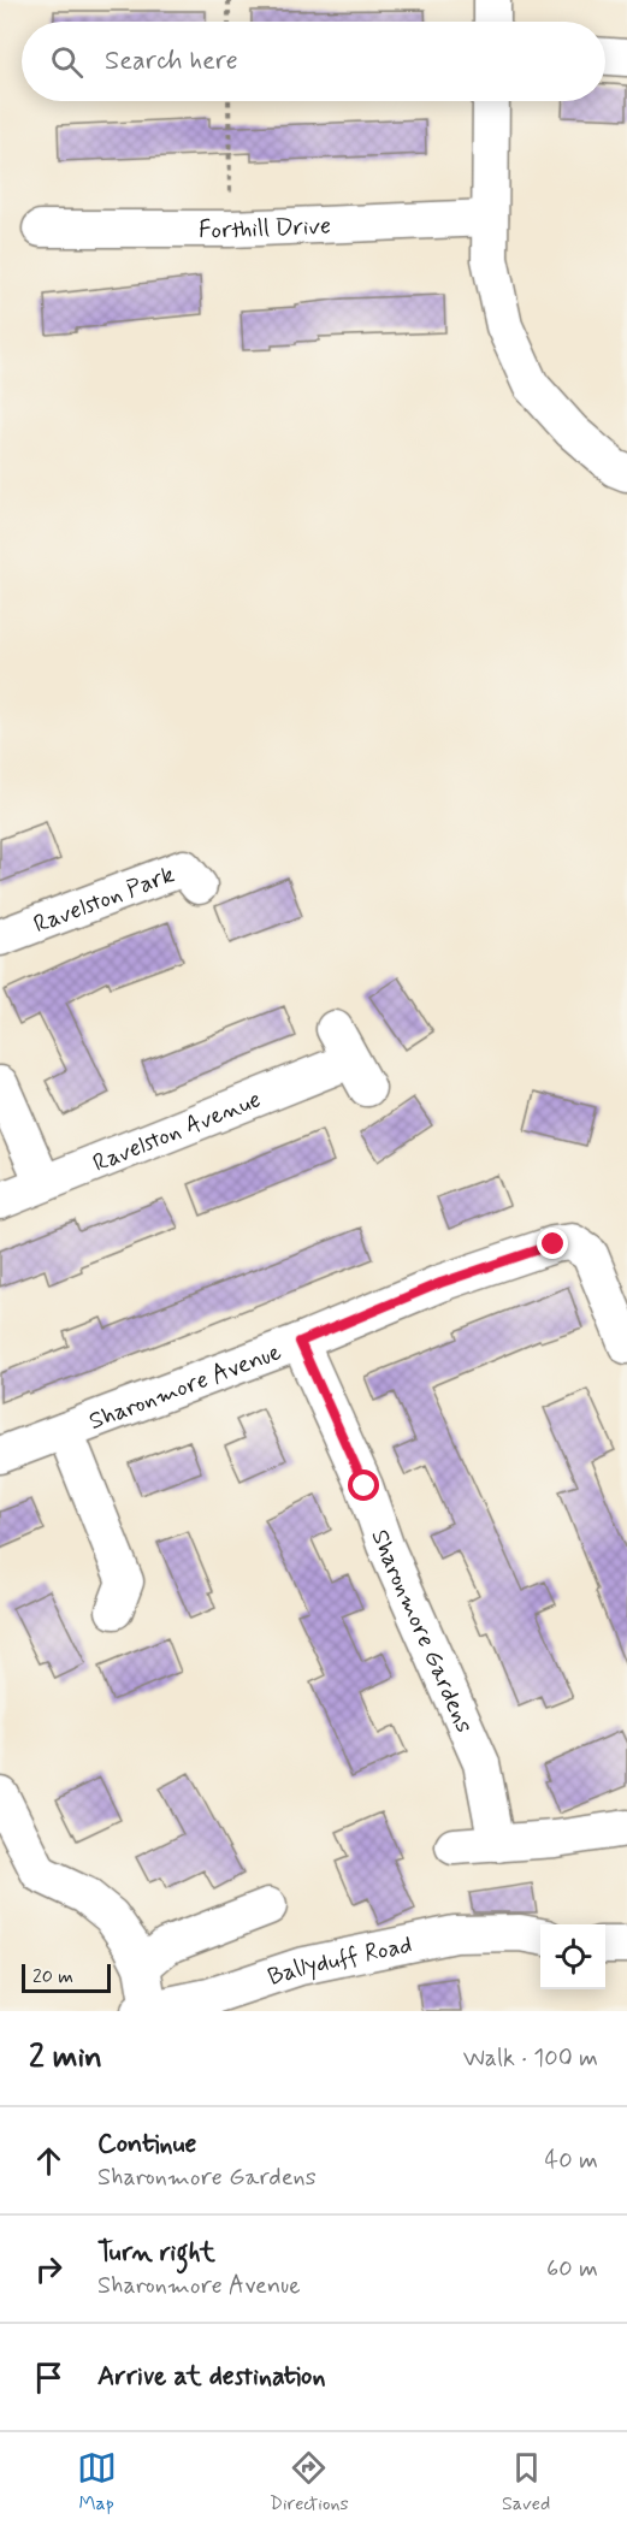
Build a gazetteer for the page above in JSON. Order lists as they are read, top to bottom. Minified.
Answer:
{"streets":{"street":["Forthill Drive","Ravelston Park","Ravelston Avenue","Sharonmore Avenue","Sharonmore Gardens","Ballyduff Road"]},"crossings":[["Sharonmore Avenue","Sharonmore Gardens"]],"scale_bar":"20 m","page":{"search":"Search here","scale":"20 m","heading":["2 min","Walk · 100 m"],"list":[["Continue","Sharonmore Gardens","40 m"],["Turn right","Sharonmore Avenue","60 m"],"Arrive at destination"],"nav":["Map","Directions","Saved"]}}
